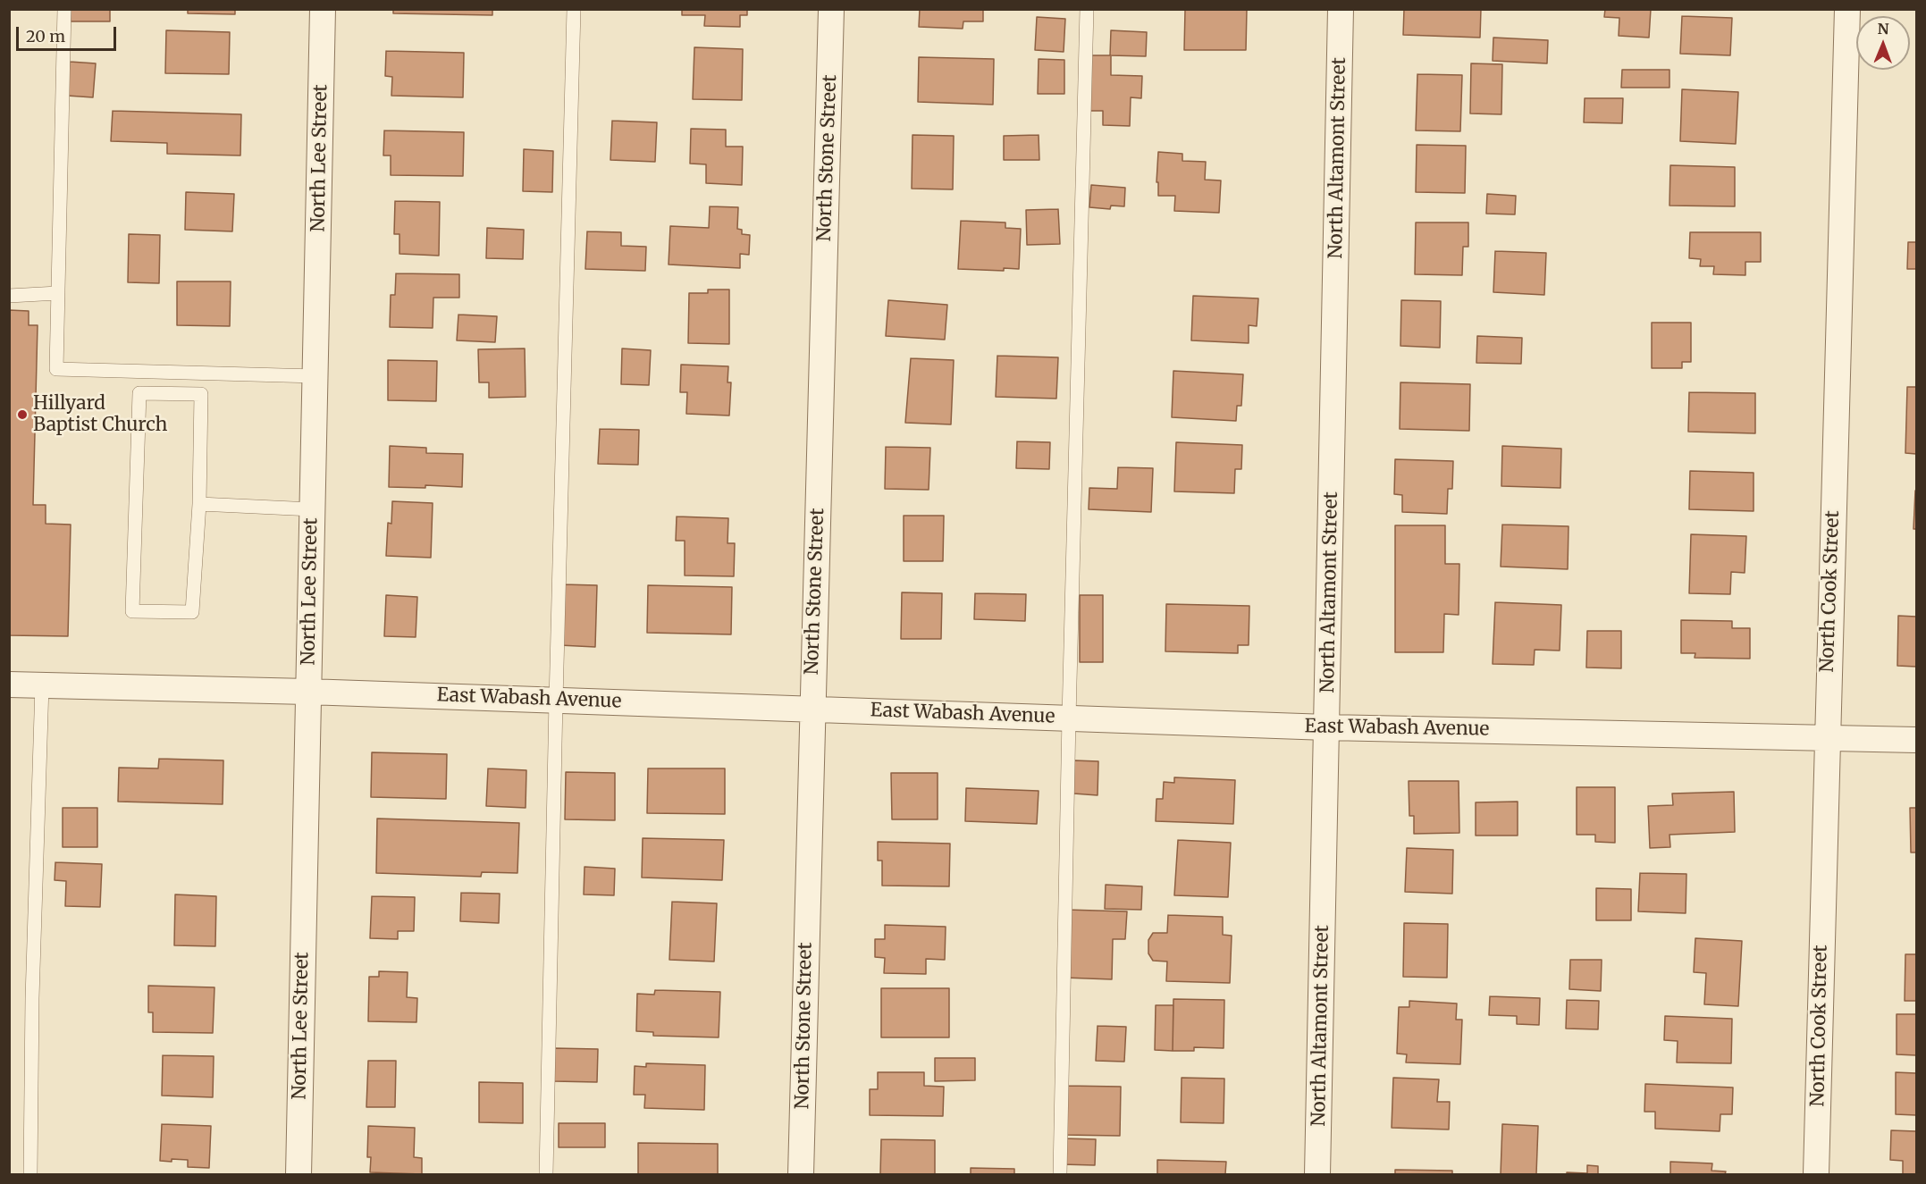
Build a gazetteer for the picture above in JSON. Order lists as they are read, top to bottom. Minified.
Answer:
{"streets":{"street":["North Lee Street","North Stone Street","North Altamont Street","North Cook Street","East Wabash Avenue"]},"crossings":[["North Lee Street","East Wabash Avenue"],["North Stone Street","East Wabash Avenue"],["North Altamont Street","East Wabash Avenue"],["North Cook Street","East Wabash Avenue"]],"places":["Hillyard Baptist Church"],"scale_bar":"20 m","north":"top"}
